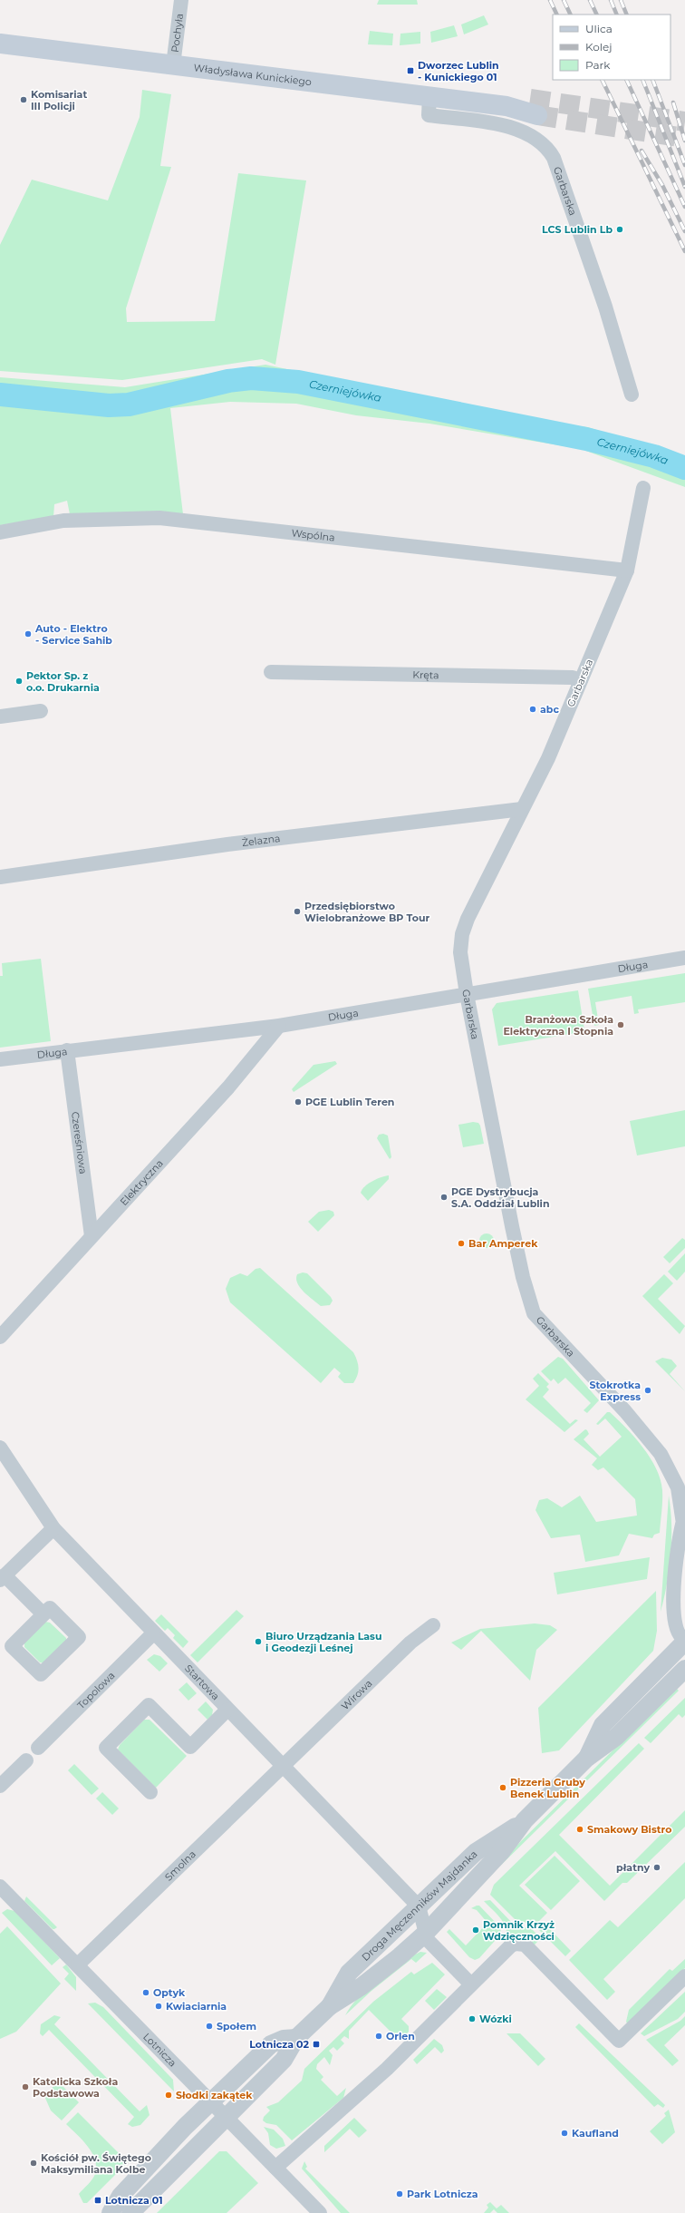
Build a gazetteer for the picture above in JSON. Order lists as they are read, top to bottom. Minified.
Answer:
{"streets":{"main road":["Władysława Kunickiego"],"street":["Pochyła","Garbarska","Wspólna","Kręta","Żelazna","Długa","Czereśniowa","Elektryczna","Startowa","Topolowa","Wirowa","Smolna","Droga Męczenników Majdanka","Lotnicza"]},"crossings":[["Pochyła","Władysława Kunickiego"],["Władysława Kunickiego","Garbarska"],["Garbarska","Wspólna"],["Garbarska","Kręta"],["Garbarska","Żelazna"],["Garbarska","Długa"],["Długa","Czereśniowa"],["Długa","Elektryczna"],["Czereśniowa","Elektryczna"],["Startowa","Topolowa"],["Startowa","Wirowa"],["Startowa","Smolna"],["Startowa","Droga Męczenników Majdanka"],["Wirowa","Smolna"],["Smolna","Lotnicza"],["Droga Męczenników Majdanka","Lotnicza"]],"water":["Czerniejówka"],"places":{"transit":["Dworzec Lublin - Kunickiego 01","Lotnicza 02","Lotnicza 01"],"other":["Komisariat III Policji","LCS Lublin Lb","Auto - Elektro - Service Sahib","Pektor Sp. z o.o. Drukarnia","abc","Przedsiębiorstwo Wielobranżowe BP Tour","Branżowa Szkoła Elektryczna I Stopnia","PGE Lublin Teren","PGE Dystrybucja S.A. Oddział Lublin","Bar Amperek","Stokrotka Express","Biuro Urządzania Lasu i Geodezji Leśnej","Pizzeria Gruby Benek Lublin","Smakowy Bistro","płatny","Pomnik Krzyż Wdzięczności","Optyk","Kwiaciarnia","Wózki","Społem","Orlen","Katolicka Szkoła Podstawowa","Słodki zakątek","Kaufland","Kościół pw. Świętego Maksymiliana Kolbe","Park Lotnicza"]},"legend":["Ulica","Kolej","Park"]}
